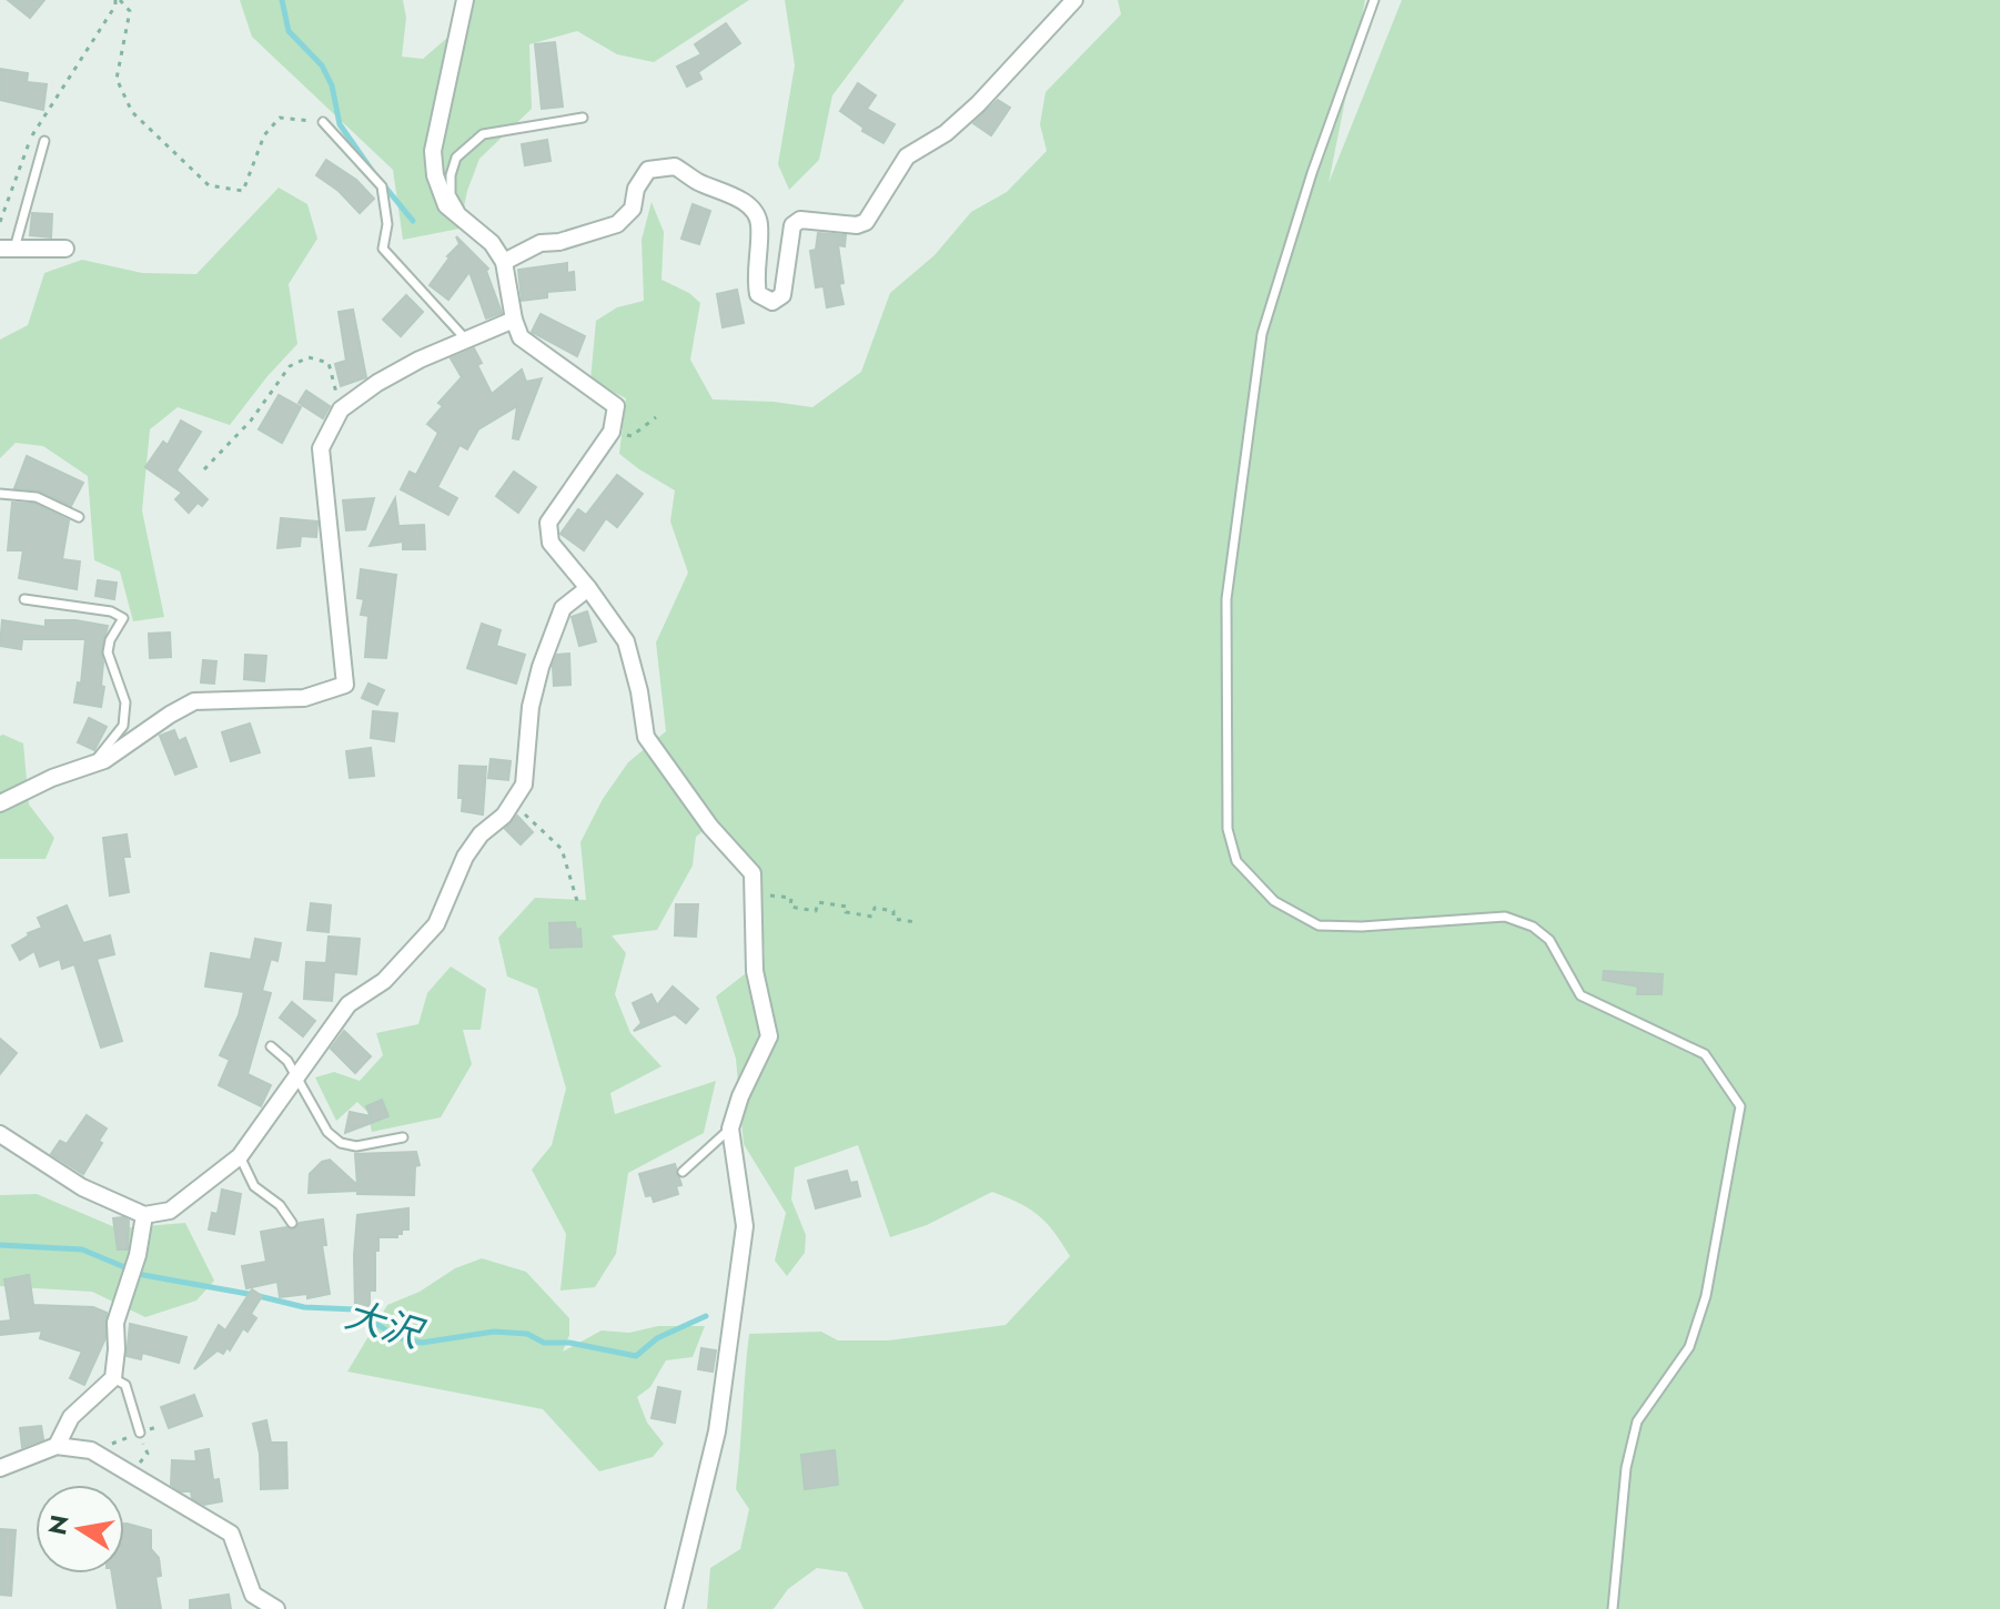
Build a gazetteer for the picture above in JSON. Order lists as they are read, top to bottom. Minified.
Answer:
{"water":["大沢"],"north":"left"}
